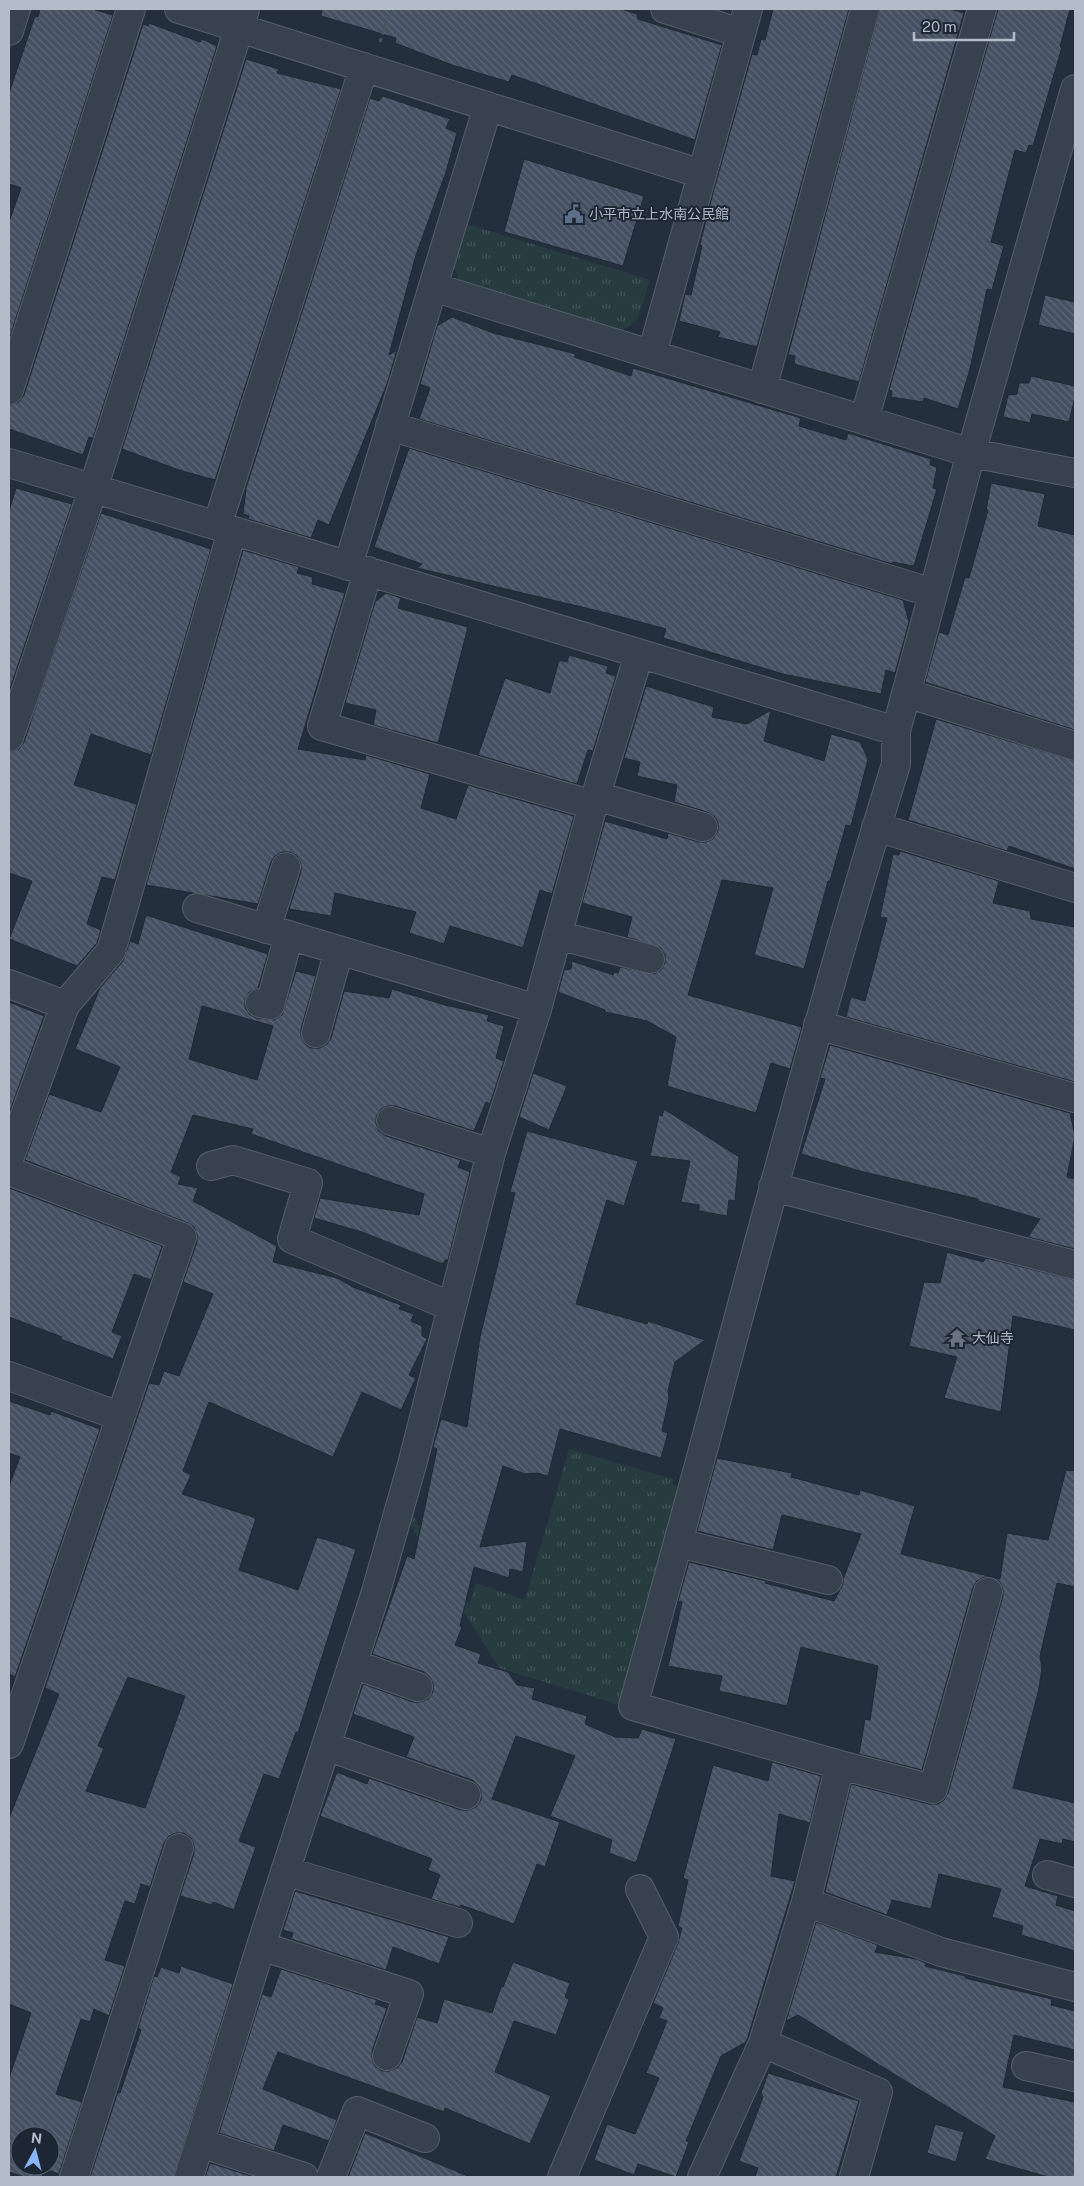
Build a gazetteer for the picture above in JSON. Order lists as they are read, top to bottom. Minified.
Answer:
{"places":{"public building":["小平市立上水南公民館"],"temple":["大仙寺"]},"scale_bar":"20 m","north":"top"}
